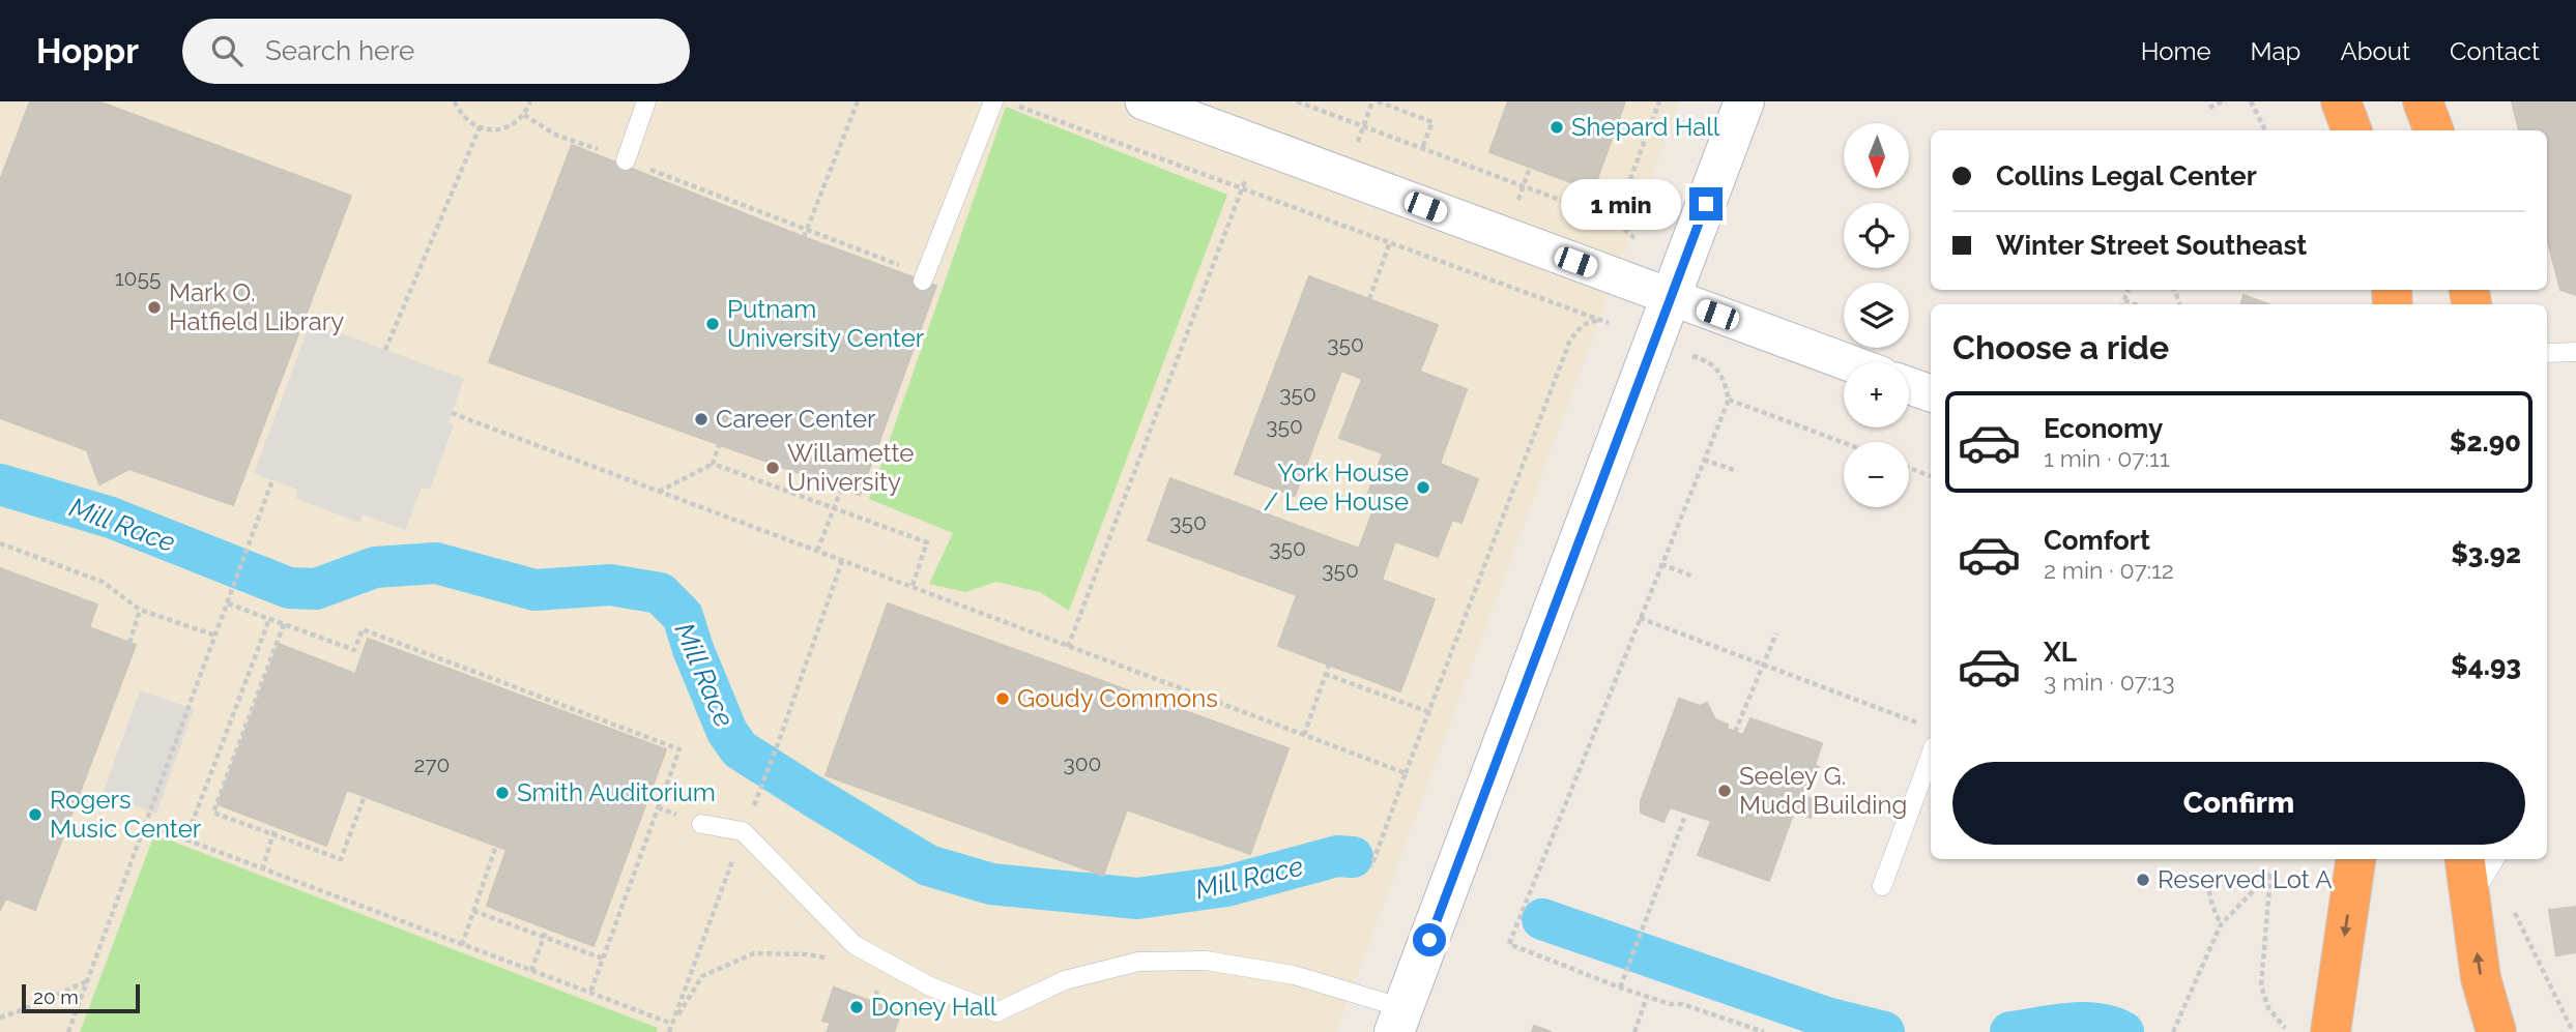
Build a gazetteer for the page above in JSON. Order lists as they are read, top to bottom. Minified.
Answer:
{"water":["Mill Race"],"places":["Shepard Hall","Mark O. Hatfield Library","Putnam University Center","Career Center","Willamette University","York House / Lee House","Goudy Commons","Seeley G. Mudd Building","Smith Auditorium","Rogers Music Center","Reserved Lot A","Doney Hall"],"house_numbers":["1055","350","350","350","350","350","350","300","270"],"scale_bar":"20 m","north":"bottom","page":{"header":"Hoppr","search":"Search here","nav":["Home","Map","About","Contact"],"map_buttons":["+","−"],"banner":["Collins Legal Center","Winter Street Southeast"],"bubble":"1 min","heading":"Choose a ride","list":[{"name":"Economy","note":"1 min · 07:11","value":"$2.90"},{"name":"Comfort","note":"2 min · 07:12","value":"$3.92"},{"name":"XL","note":"3 min · 07:13","value":"$4.93"}],"buttons":"Confirm","scale":"20 m"}}
